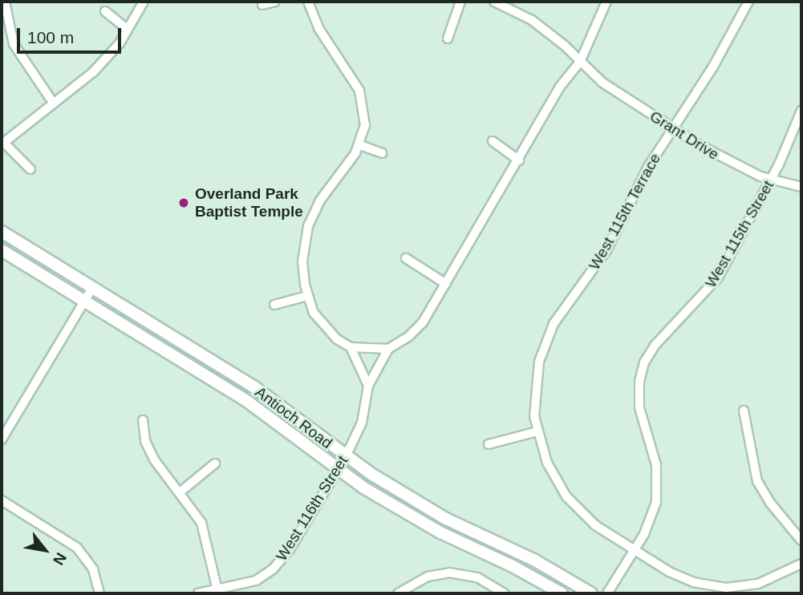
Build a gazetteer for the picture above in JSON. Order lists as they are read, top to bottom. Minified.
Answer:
{"streets":{"main road":["Antioch Road"],"street":["Grant Drive","West 115th Terrace","West 115th Street","West 116th Street"]},"crossings":[["Grant Drive","West 115th Terrace"],["Grant Drive","West 115th Street"],["Grant Drive","West 116th Street"],["West 115th Terrace","West 115th Street"],["Antioch Road","West 116th Street"]],"places":["Overland Park Baptist Temple"],"scale_bar":"100 m","north":"bottom right"}
